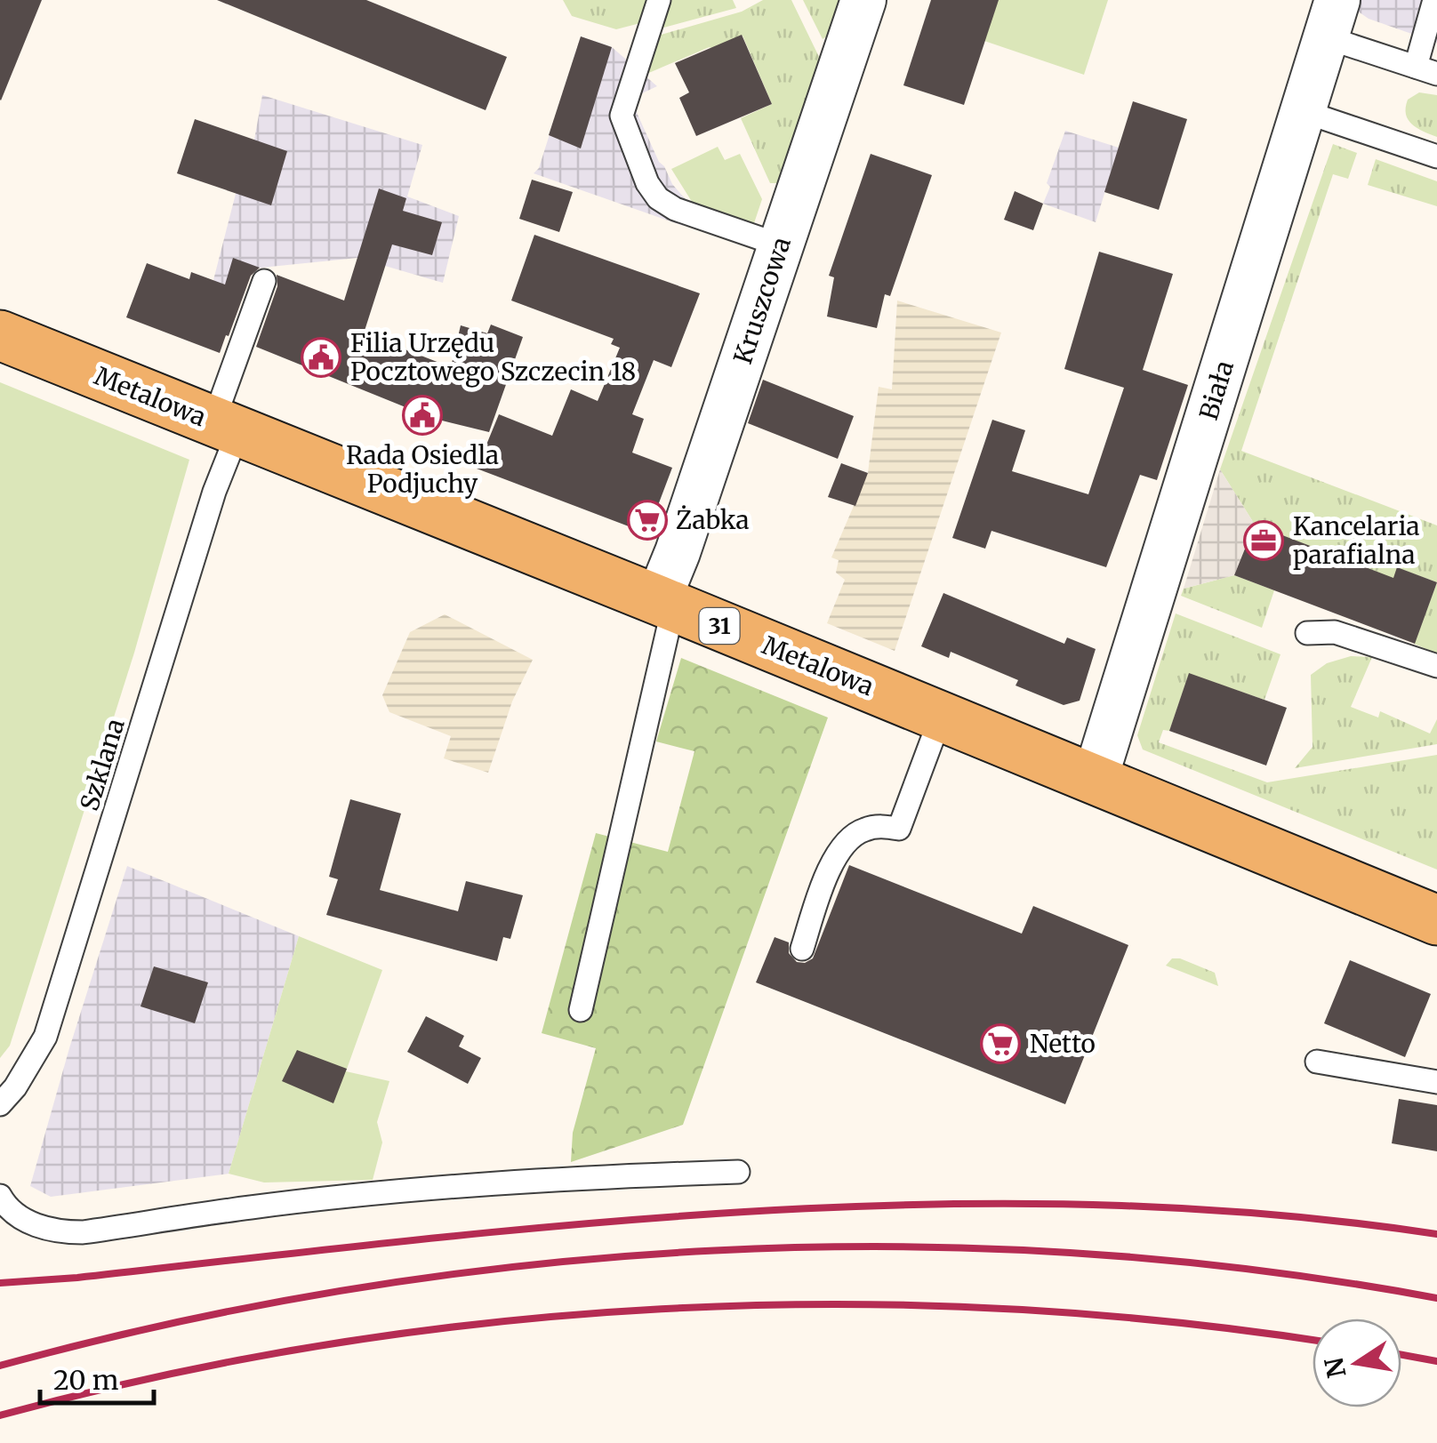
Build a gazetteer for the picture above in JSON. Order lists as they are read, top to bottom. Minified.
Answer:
{"streets":{"main road":["Metalowa","31"],"street":["Kruszcowa","Biała"],"lane":["Szklana"]},"crossings":[["Kruszcowa","Metalowa"],["Biała","Metalowa"],["Metalowa","Szklana"]],"places":{"public building":["Filia Urzędu Pocztowego Szczecin 18","Rada Osiedla Podjuchy"],"supermarket":["Żabka","Netto"],"office":["Kancelaria parafialna"]},"scale_bar":"20 m","north":"left"}
